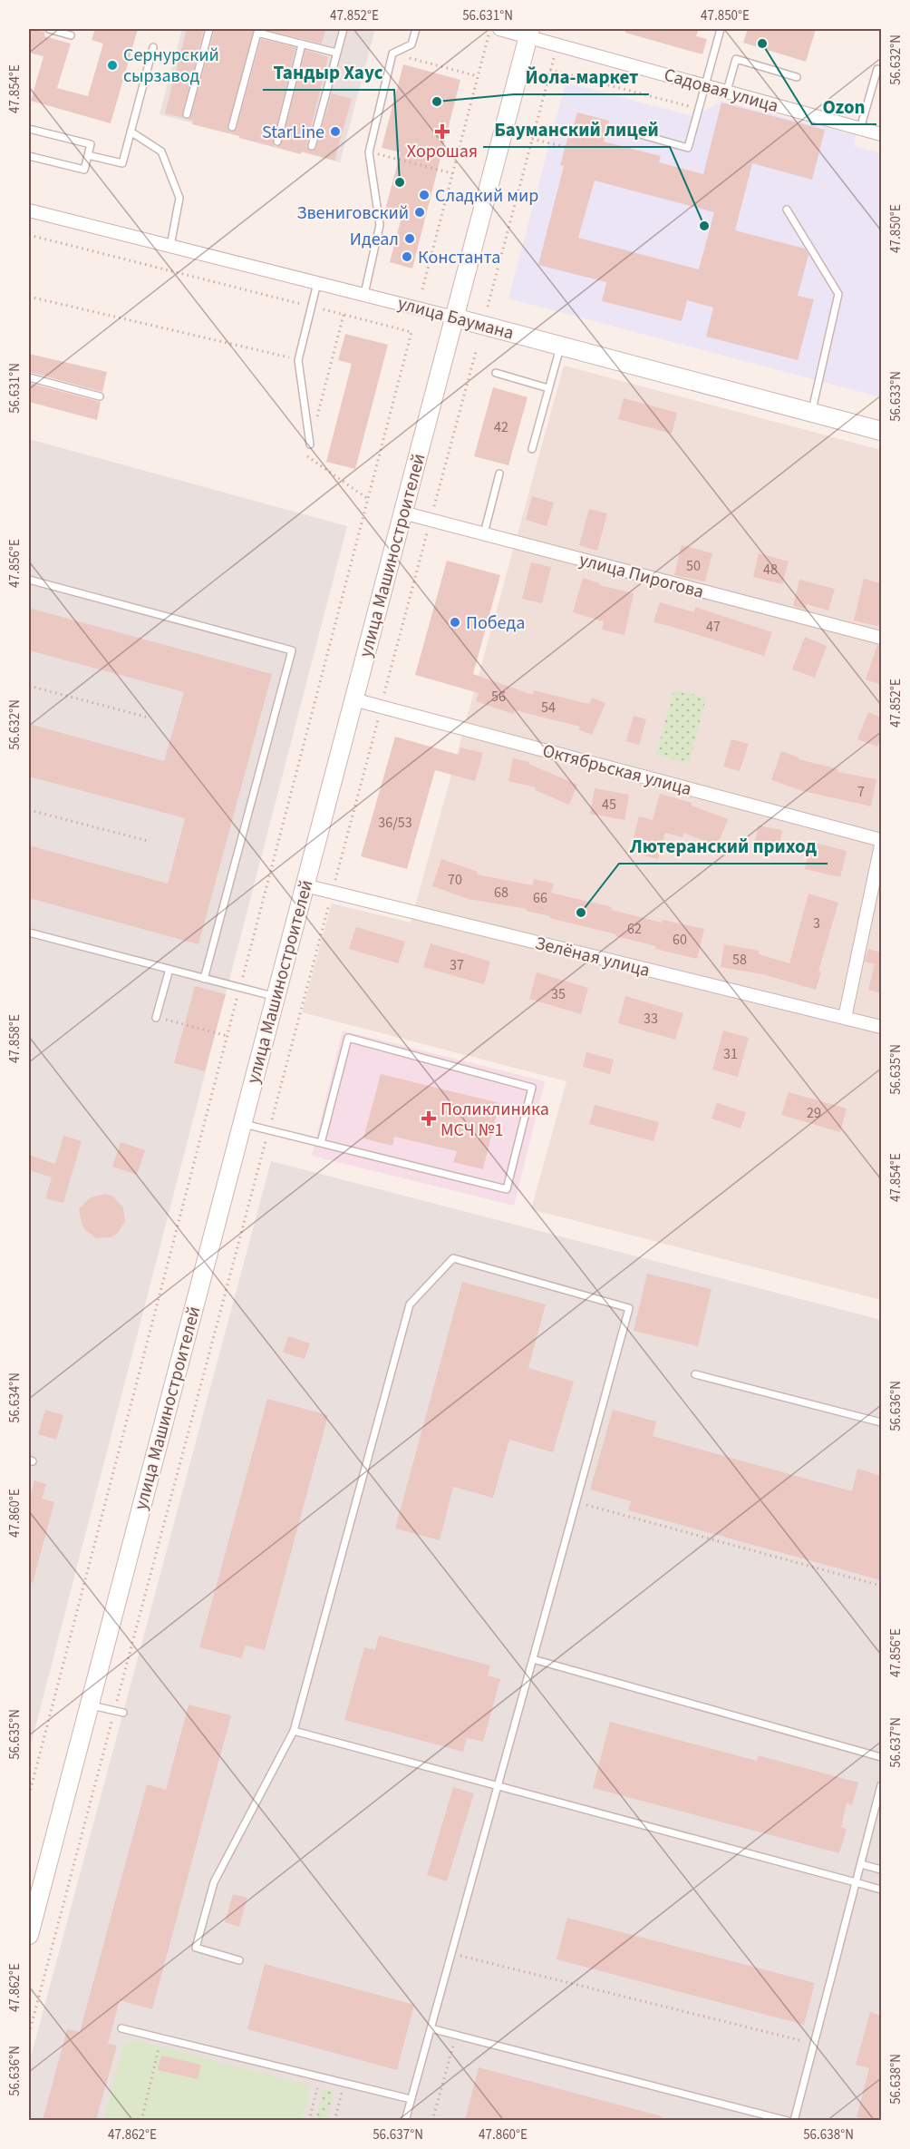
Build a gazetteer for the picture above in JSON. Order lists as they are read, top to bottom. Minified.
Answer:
{"streets":{"main road":["улица Баумана","улица Машиностроителей"],"street":["Садовая улица","улица Пирогова","Октябрьская улица","Зелёная улица"]},"crossings":[["Садовая улица","улица Машиностроителей"],["улица Баумана","улица Машиностроителей"],["улица Машиностроителей","улица Пирогова"],["улица Машиностроителей","Октябрьская улица"],["улица Машиностроителей","Зелёная улица"]],"places":{"other":["Ozon","Сернурский сырзавод","Йола-маркет","StarLine","Тандыр Хаус","Сладкий мир","Звениговский","Бауманский лицей","Идеал","Константа","Победа","Лютеранский приход"],"health":["Хорошая","Поликлиника МСЧ №1"]},"house_numbers":["42","50","48","47","56","54","7","45","36/53","70","68","66","3","62","60","58","37","35","33","31","29"],"coordinates":["47.852°E","56.631°N","47.850°E","56.632°N","47.854°E","56.633°N","47.856°E","47.858°E","56.635°N","56.634°N","56.636°N","47.860°E","56.637°N","47.862°E","56.638°N"]}
